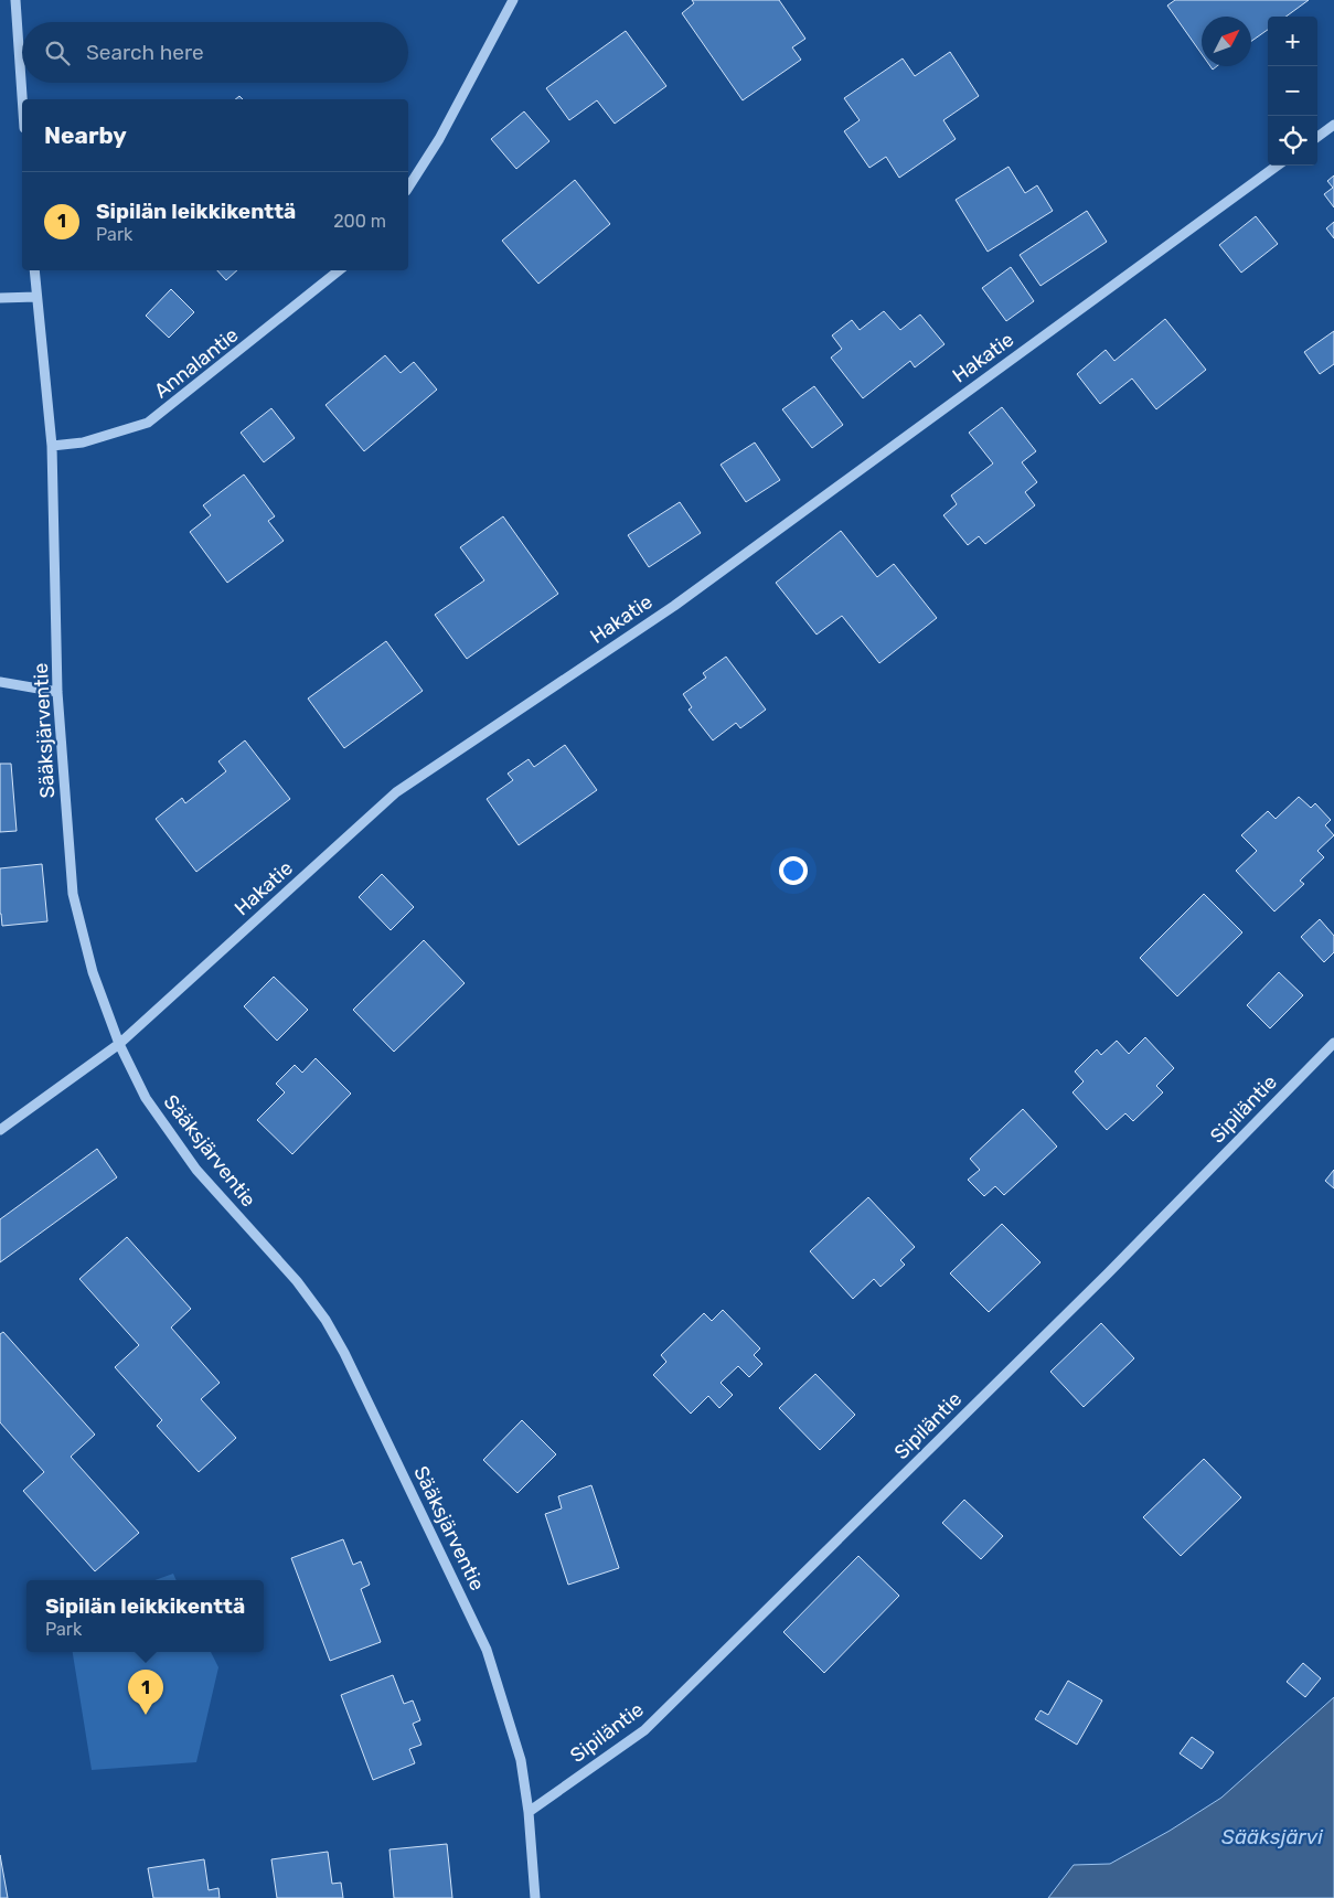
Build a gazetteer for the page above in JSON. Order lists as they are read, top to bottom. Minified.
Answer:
{"streets":{"street":["Hakatie","Annalantie","Sääksjärventie","Sipiläntie"]},"crossings":[["Hakatie","Sääksjärventie"],["Annalantie","Sääksjärventie"],["Sääksjärventie","Sipiläntie"]],"water":["Sääksjärvi"],"north":"top right","page":{"map_buttons":["+","−"],"search":"Search here","heading":"Nearby","list":[{"mark":"1","name":"Sipilän leikkikenttä","note":"Park","value":"200 m"}],"popup":["Sipilän leikkikenttä","Park"],"pins":"1"}}
